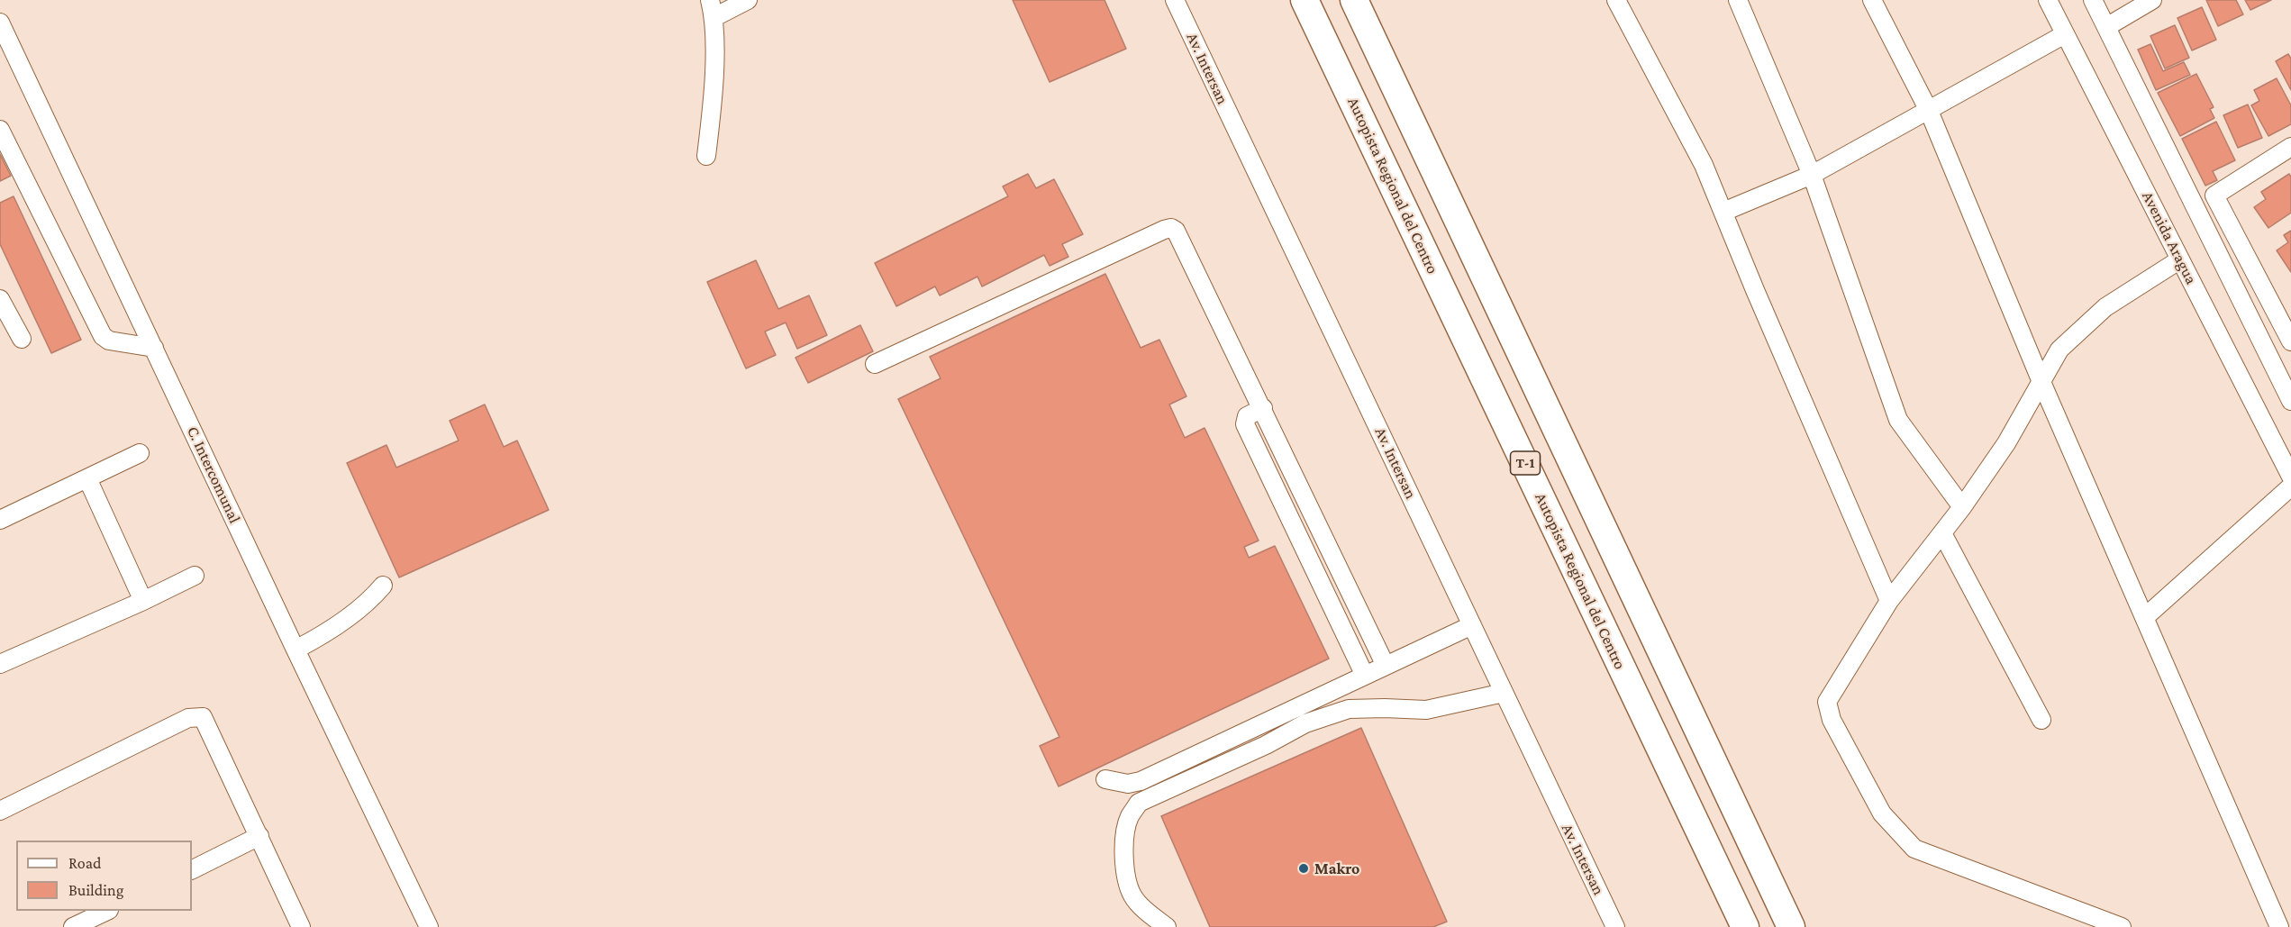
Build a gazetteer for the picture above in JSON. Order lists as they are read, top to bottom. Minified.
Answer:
{"streets":{"highway":["Autopista Regional del Centro","T-1"],"street":["Av. Intersan","Avenida Aragua","C. Intercomunal"]},"places":["Makro"],"legend":["Road","Building"]}
